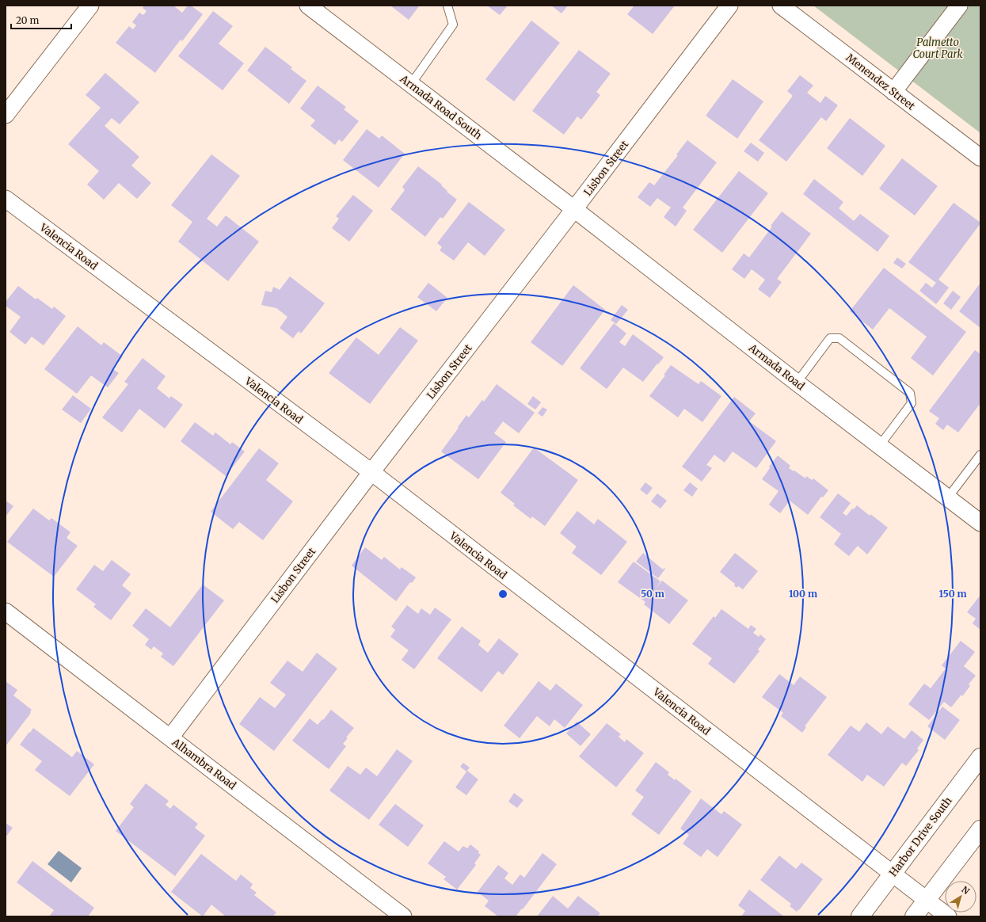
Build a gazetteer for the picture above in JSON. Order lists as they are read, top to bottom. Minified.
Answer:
{"streets":{"street":["Menendez Street","Armada Road South","Lisbon Street","Valencia Road","Armada Road","Alhambra Road","Harbor Drive South"]},"crossings":[["Armada Road South","Lisbon Street"],["Armada Road South","Armada Road"],["Lisbon Street","Valencia Road"],["Lisbon Street","Armada Road"],["Lisbon Street","Alhambra Road"],["Valencia Road","Harbor Drive South"]],"parks":["Palmetto Court Park"],"scale_bar":"20 m","north":"top right","rings":["50 m","100 m","150 m"]}
